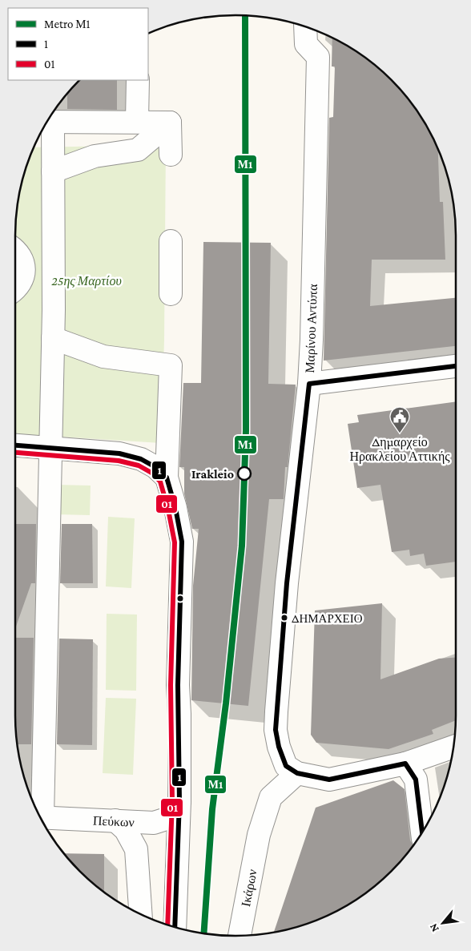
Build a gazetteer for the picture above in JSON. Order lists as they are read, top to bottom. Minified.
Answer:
{"streets":{"street":["Μαρίνου Αντύπα","Πεύκων","Ικάρων"]},"crossings":[["Μαρίνου Αντύπα","Ικάρων"]],"parks":["25ης Μαρτίου"],"places":{"public building":["Δημαρχείο Ηρακλείου Αττικής"],"other":["Irakleio","ΔΗΜΑΡΧΕΙΟ"]},"lines":["metro line Μ1","transit line 1","transit line 01"],"legend":["Metro Μ1","1","01"],"north":"bottom left"}
